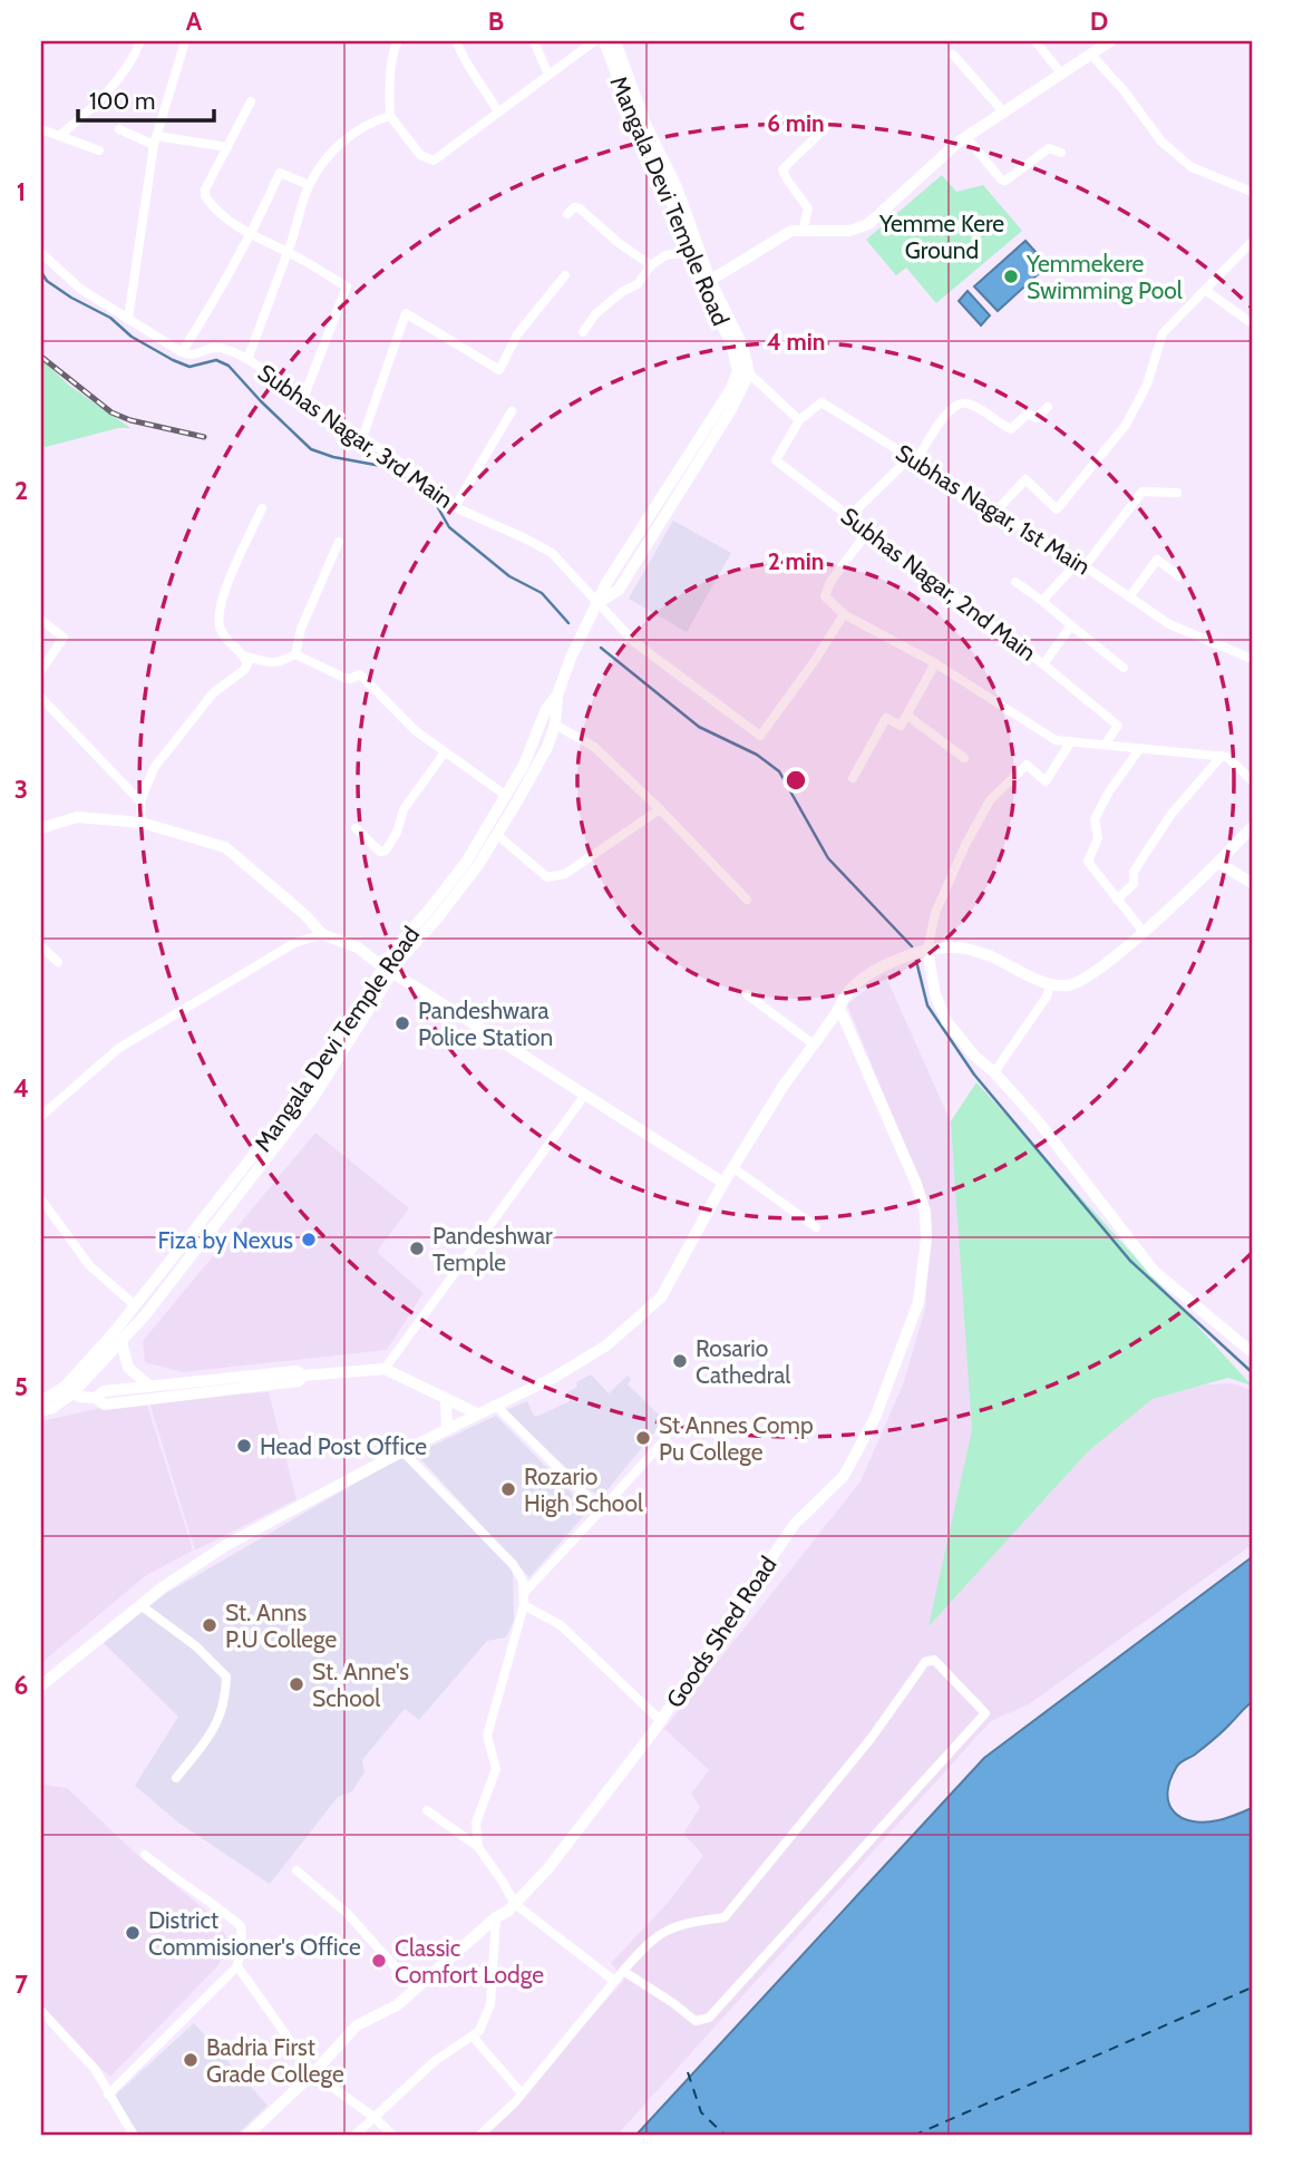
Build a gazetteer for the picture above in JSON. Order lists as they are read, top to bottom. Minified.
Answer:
{"streets":{"main road":["Mangala Devi Temple Road"],"street":["Subhas Nagar, 3rd Main","Subhas Nagar, 1st Main","Subhas Nagar, 2nd Main","Goods Shed Road"]},"crossings":[["Mangala Devi Temple Road","Subhas Nagar, 3rd Main"],["Subhas Nagar, 1st Main","Subhas Nagar, 2nd Main"]],"parks":["Yemme Kere Ground"],"places":["Yemmekere Swimming Pool","Pandeshwara Police Station","Fiza by Nexus","Pandeshwar Temple","Rosario Cathedral","St Annes Comp Pu College","Head Post Office","Rozario High School","St. Anns P.U College","St. Anne's School","District Commisioner's Office","Classic Comfort Lodge","Badria First Grade College"],"scale_bar":"100 m","grid":{"columns":["A","B","C","D"],"rows":["1","2","3","4","5","6","7"]},"rings":["6 min","4 min","2 min"]}
